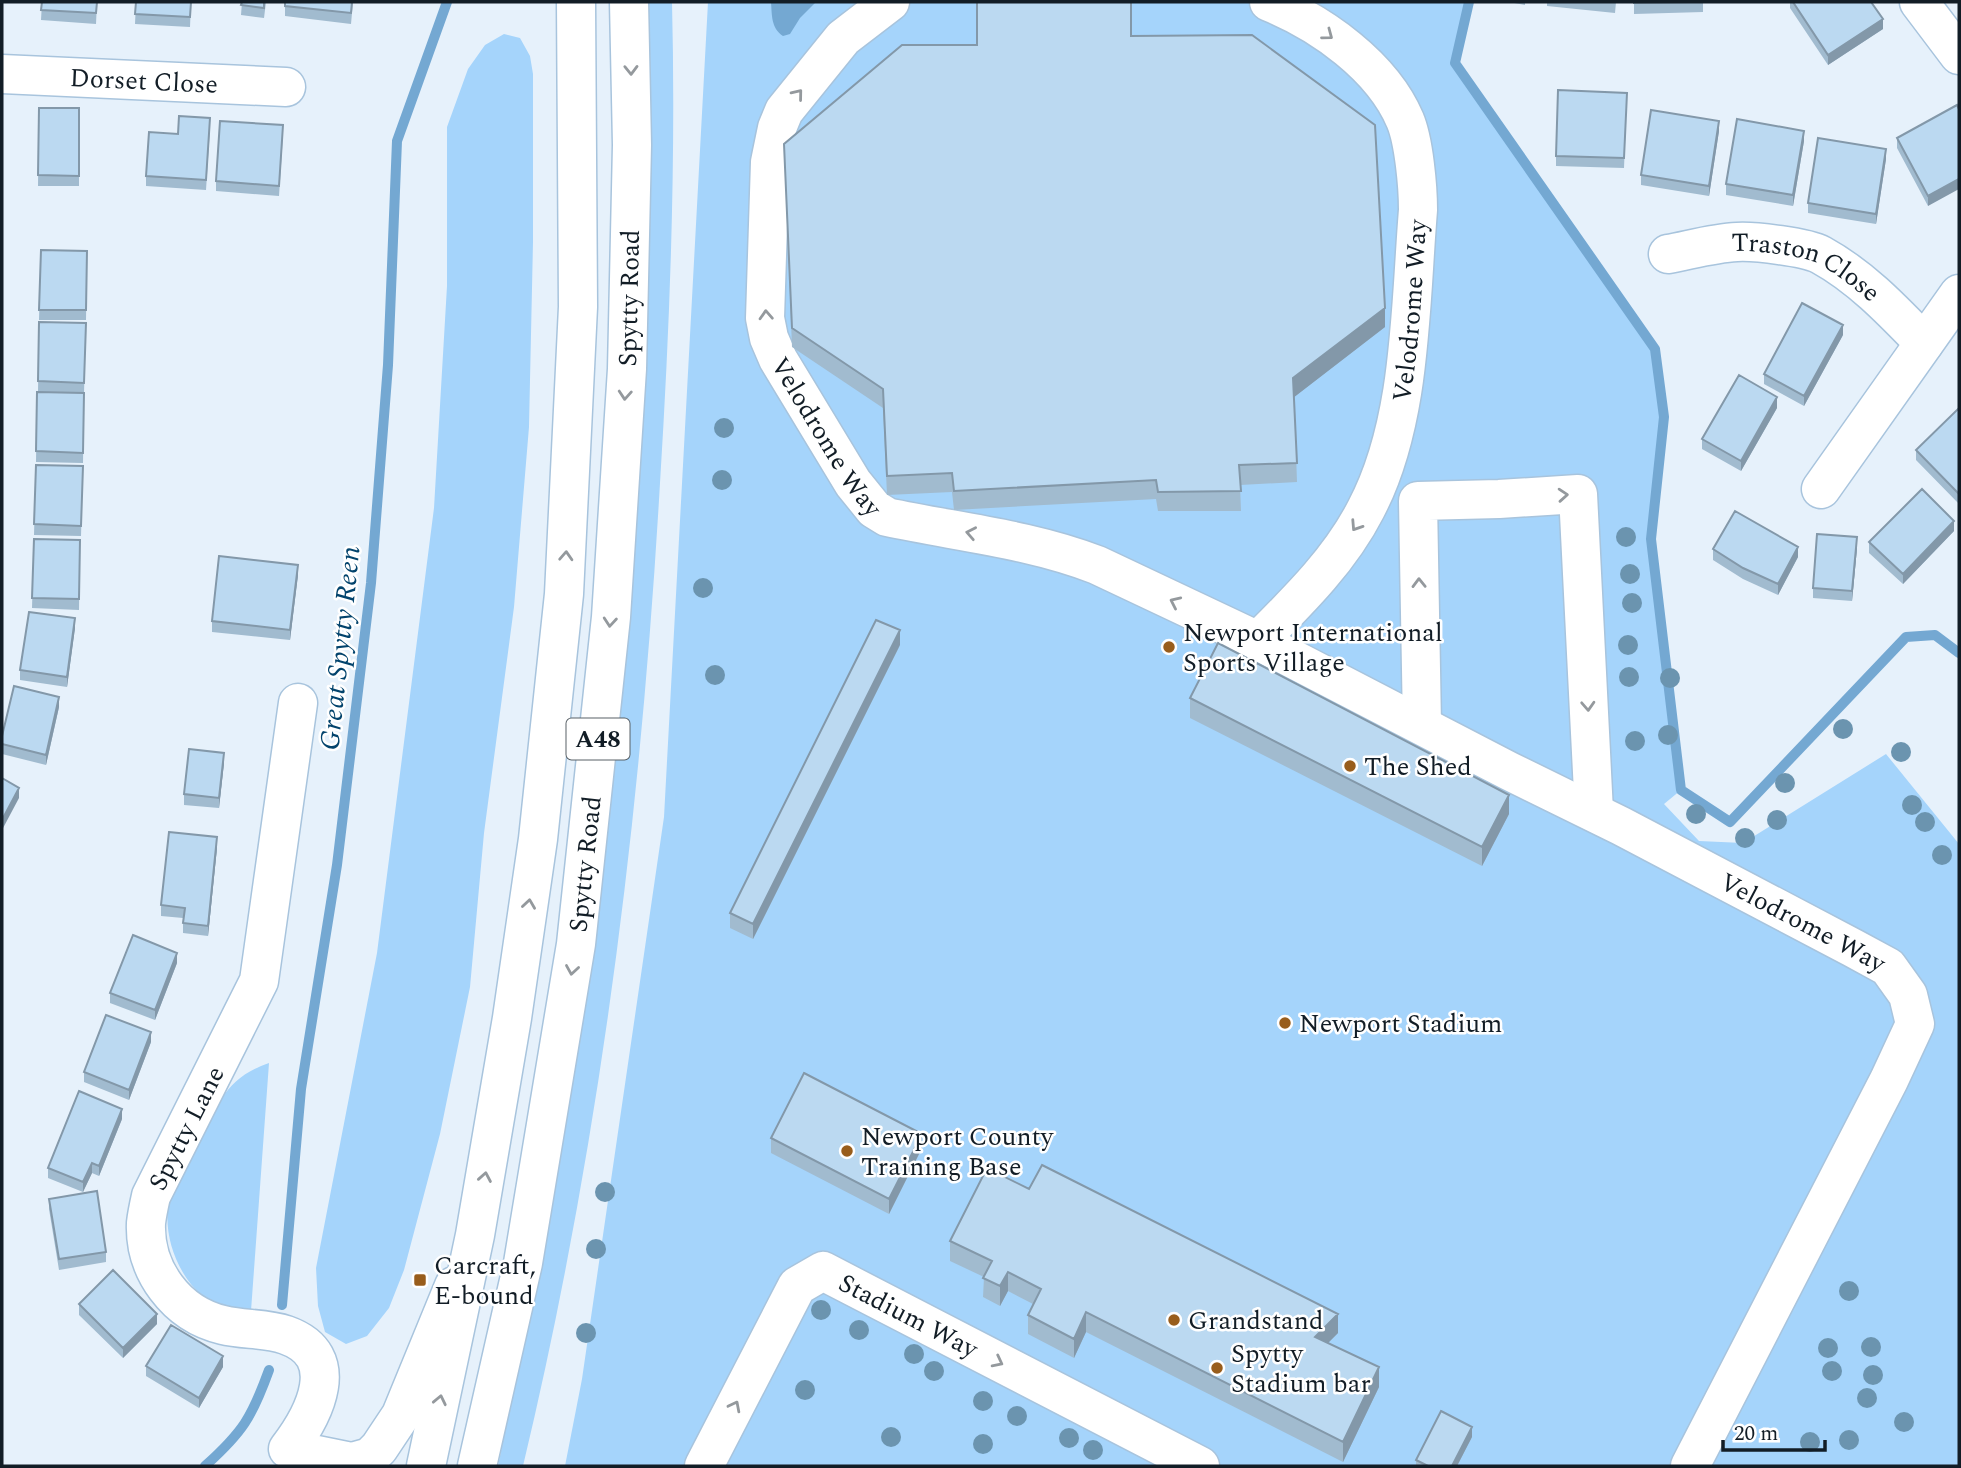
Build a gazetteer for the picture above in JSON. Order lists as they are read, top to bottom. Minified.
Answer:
{"streets":{"street":["Dorset Close","Traston Close","Spytty Road","Velodrome Way","A48","Spytty Lane","Stadium Way"]},"crossings":[["Spytty Road","Spytty Lane"]],"water":["Great Spytty Reen"],"places":{"other":["Newport International Sports Village","The Shed","Newport Stadium","Newport County Training Base","Grandstand","Spytty Stadium bar"],"transit":["Carcraft, E-bound"]},"scale_bar":"20 m"}
